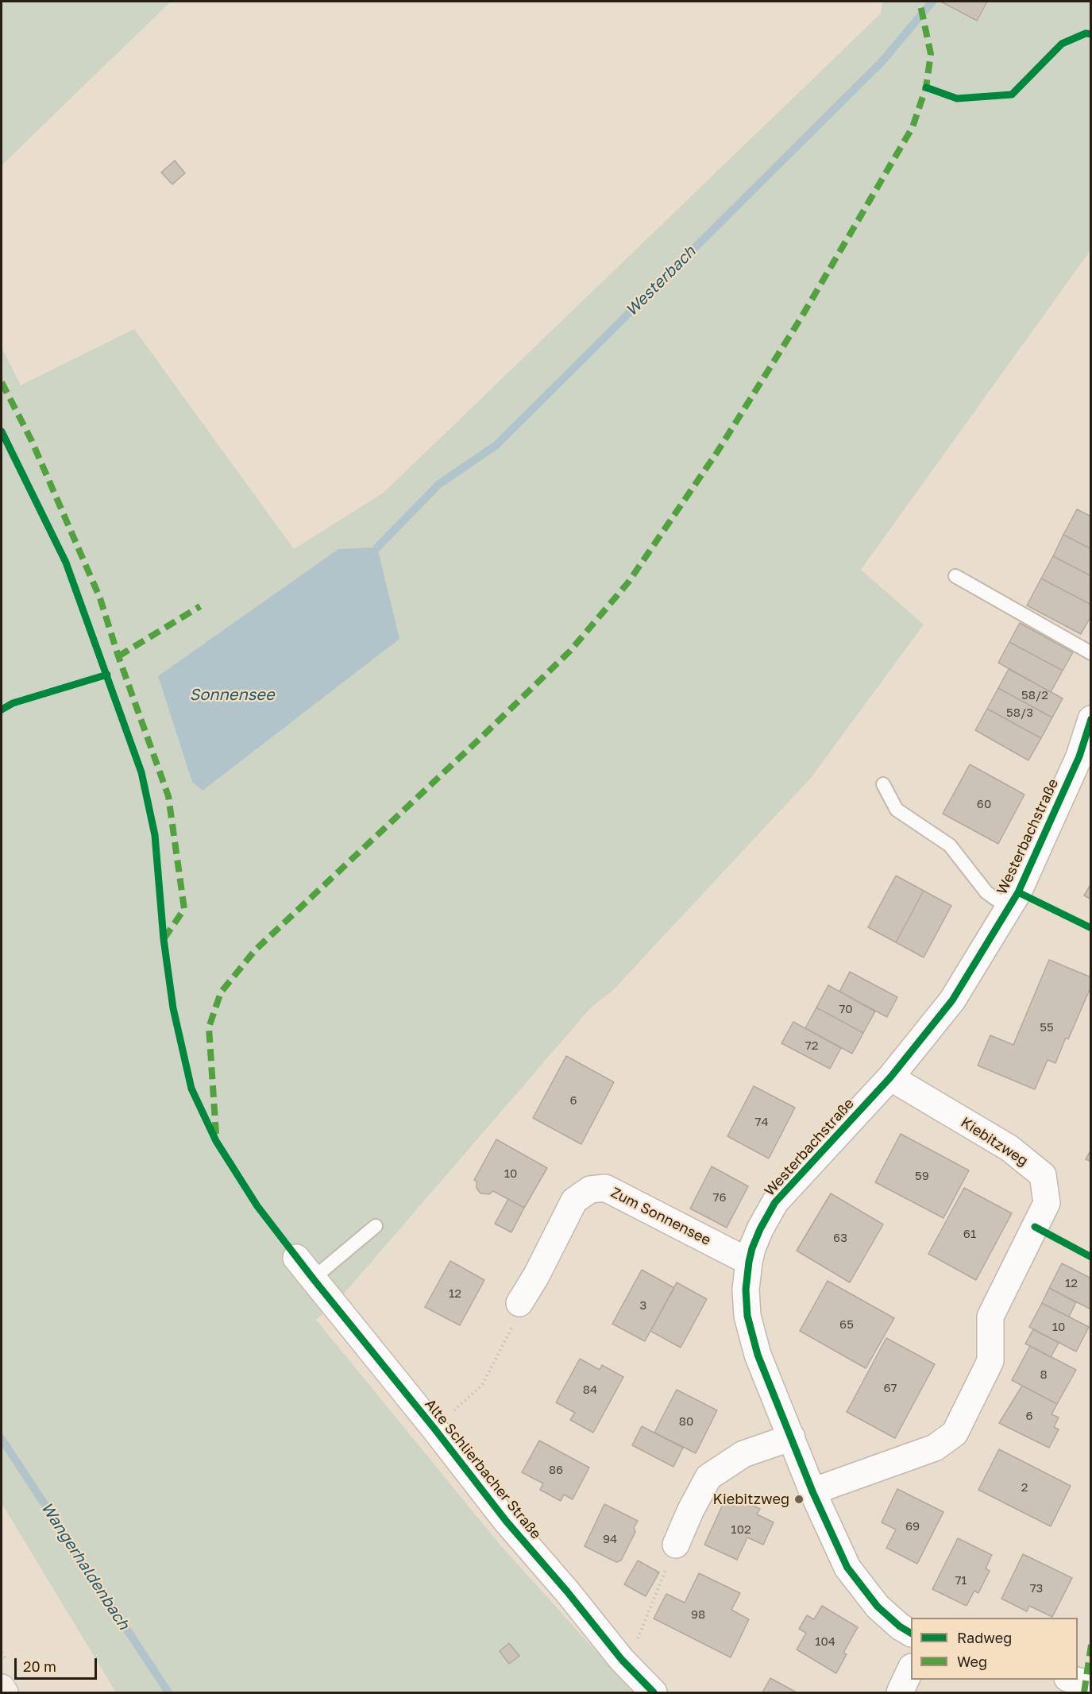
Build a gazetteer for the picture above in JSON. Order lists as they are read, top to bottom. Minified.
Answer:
{"streets":{"street":["Westerbachstraße","Kiebitzweg","Zum Sonnensee","Alte Schlierbacher Straße"]},"crossings":[["Westerbachstraße","Kiebitzweg"],["Westerbachstraße","Zum Sonnensee"]],"water":["Westerbach","Sonnensee","Wangerhaldenbach"],"places":["Kiebitzweg"],"house_numbers":["58/2","58/3","60","70","55","72","6","74","10","59","76","61","63","12","12","3","65","10","8","67","84","6","80","86","2","69","102","94","71","73","98","104"],"legend":["Radweg","Weg"],"scale_bar":"20 m"}
